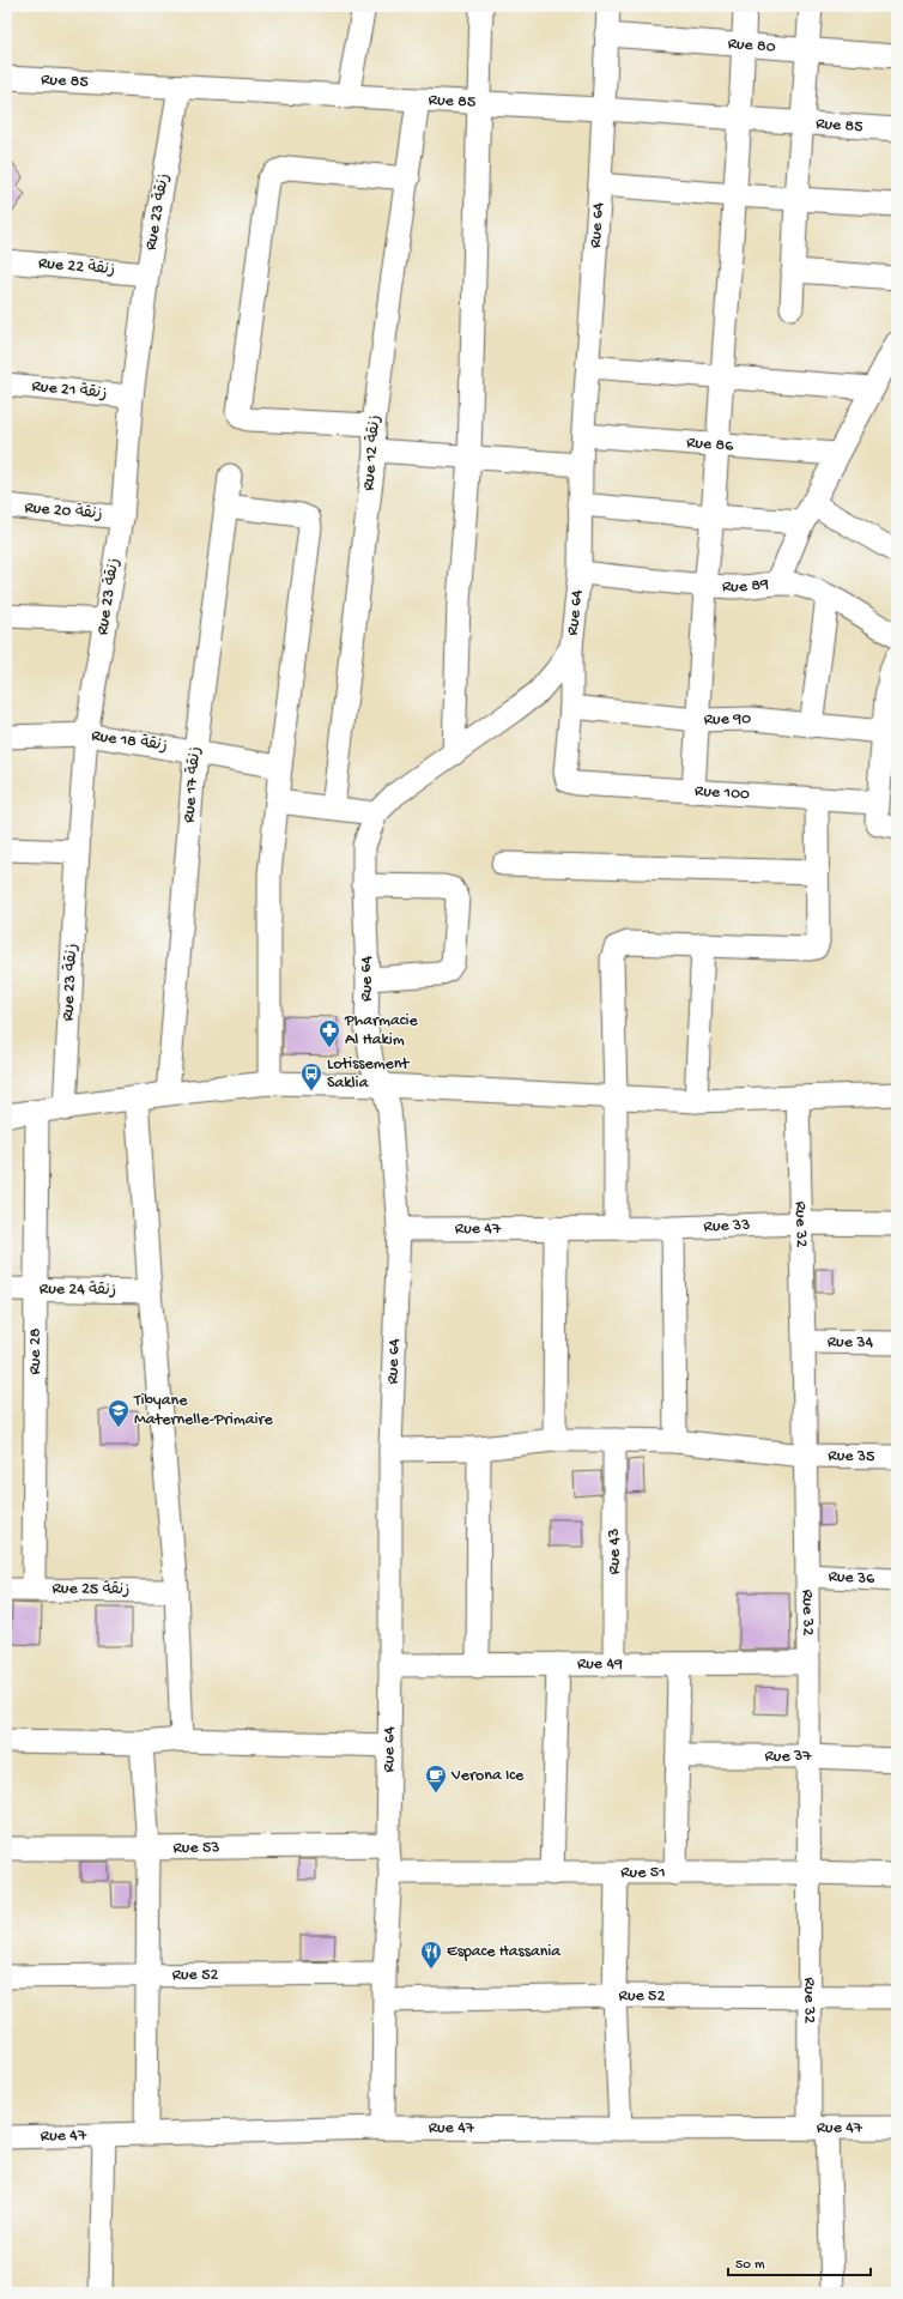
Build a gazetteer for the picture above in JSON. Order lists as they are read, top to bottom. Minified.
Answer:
{"streets":{"street":["Rue 80","Rue 85","Rue 23 زنقة","Rue 64","Rue 22 زنقة","Rue 21 زنقة","Rue 86","Rue 12 زنقة","Rue 20 زنقة","Rue 89","Rue 90","Rue 18 زنقة","Rue 17 زنقة","Rue 100","Rue 32","Rue 33","Rue 47","Rue 24 زنقة","Rue 34","Rue 28","Rue 35","Rue 43","Rue 36","Rue 25 زنقة","Rue 49","Rue 37","Rue 53","Rue 51","Rue 52"]},"crossings":[["Rue 80","Rue 64"],["Rue 85","Rue 23 زنقة"],["Rue 85","Rue 64"],["Rue 85","Rue 12 زنقة"],["Rue 23 زنقة","Rue 22 زنقة"],["Rue 23 زنقة","Rue 21 زنقة"],["Rue 23 زنقة","Rue 20 زنقة"],["Rue 23 زنقة","Rue 18 زنقة"],["Rue 64","Rue 86"],["Rue 64","Rue 89"],["Rue 64","Rue 47"],["Rue 64","Rue 35"],["Rue 64","Rue 49"],["Rue 64","Rue 53"],["Rue 64","Rue 51"],["Rue 64","Rue 52"],["Rue 90","Rue 100"],["Rue 18 زنقة","Rue 17 زنقة"],["Rue 32","Rue 33"],["Rue 32","Rue 47"],["Rue 32","Rue 34"],["Rue 32","Rue 35"],["Rue 32","Rue 36"],["Rue 32","Rue 49"],["Rue 32","Rue 37"],["Rue 32","Rue 51"],["Rue 32","Rue 52"],["Rue 33","Rue 47"],["Rue 24 زنقة","Rue 28"],["Rue 28","Rue 25 زنقة"],["Rue 35","Rue 43"],["Rue 43","Rue 49"]],"places":{"pharmacy":["Pharmacie Al Hakim"],"bus stop":["Lotissement Saklia"],"school or university":["Tibyane Maternelle-Primaire"],"cafe":["Verona Ice"],"restaurant":["Espace Hassania"]},"scale_bar":"50 m"}
